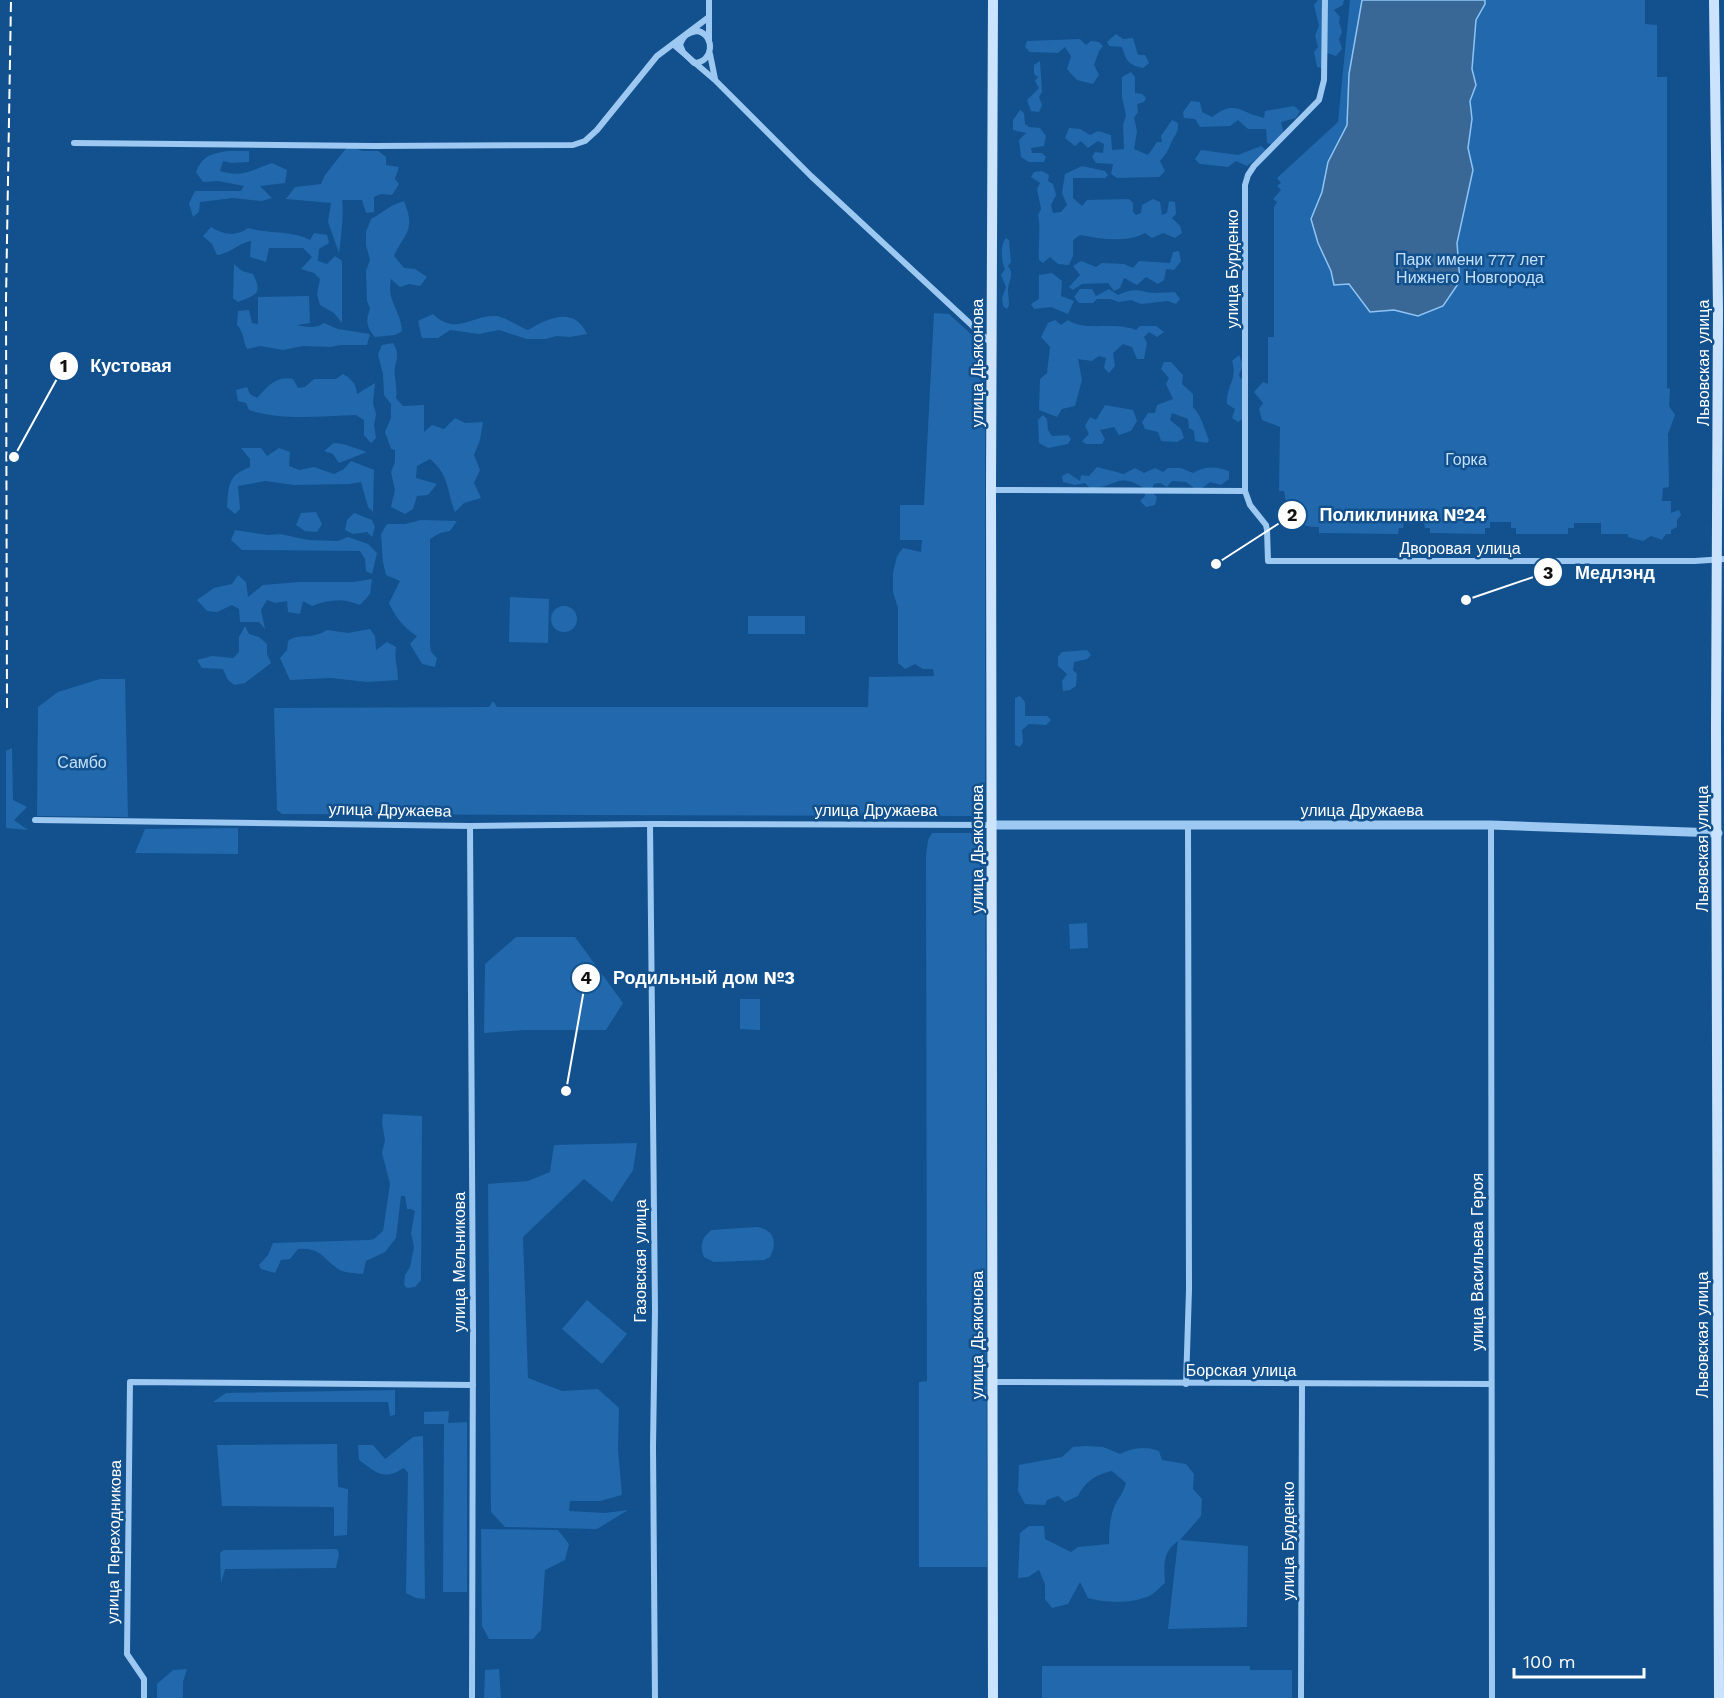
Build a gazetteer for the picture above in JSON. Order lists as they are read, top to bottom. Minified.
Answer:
{"streets":{"main road":["улица Дьяконова","Львовская улица"],"street":["улица Бурденко","Дворовая улица","улица Дружаева","Газовская улица","улица Мельникова","улица Васильева Героя","Борская улица","улица Переходникова"]},"crossings":[["улица Бурденко","Дворовая улица"],["улица Бурденко","Борская улица"],["улица Дьяконова","улица Дружаева"],["улица Дьяконова","Борская улица"],["Львовская улица","Дворовая улица"],["Львовская улица","улица Дружаева"],["улица Дружаева","Газовская улица"],["улица Дружаева","улица Мельникова"],["улица Дружаева","улица Васильева Героя"],["улица Мельникова","улица Переходникова"],["улица Васильева Героя","Борская улица"]],"parks":["Парк имени 777 лет Нижнего Новгорода","Горка","Самбо"],"places":["Кустовая","Поликлиника №24","Медлэнд","Родильный дом №3"],"scale_bar":"100 m"}
